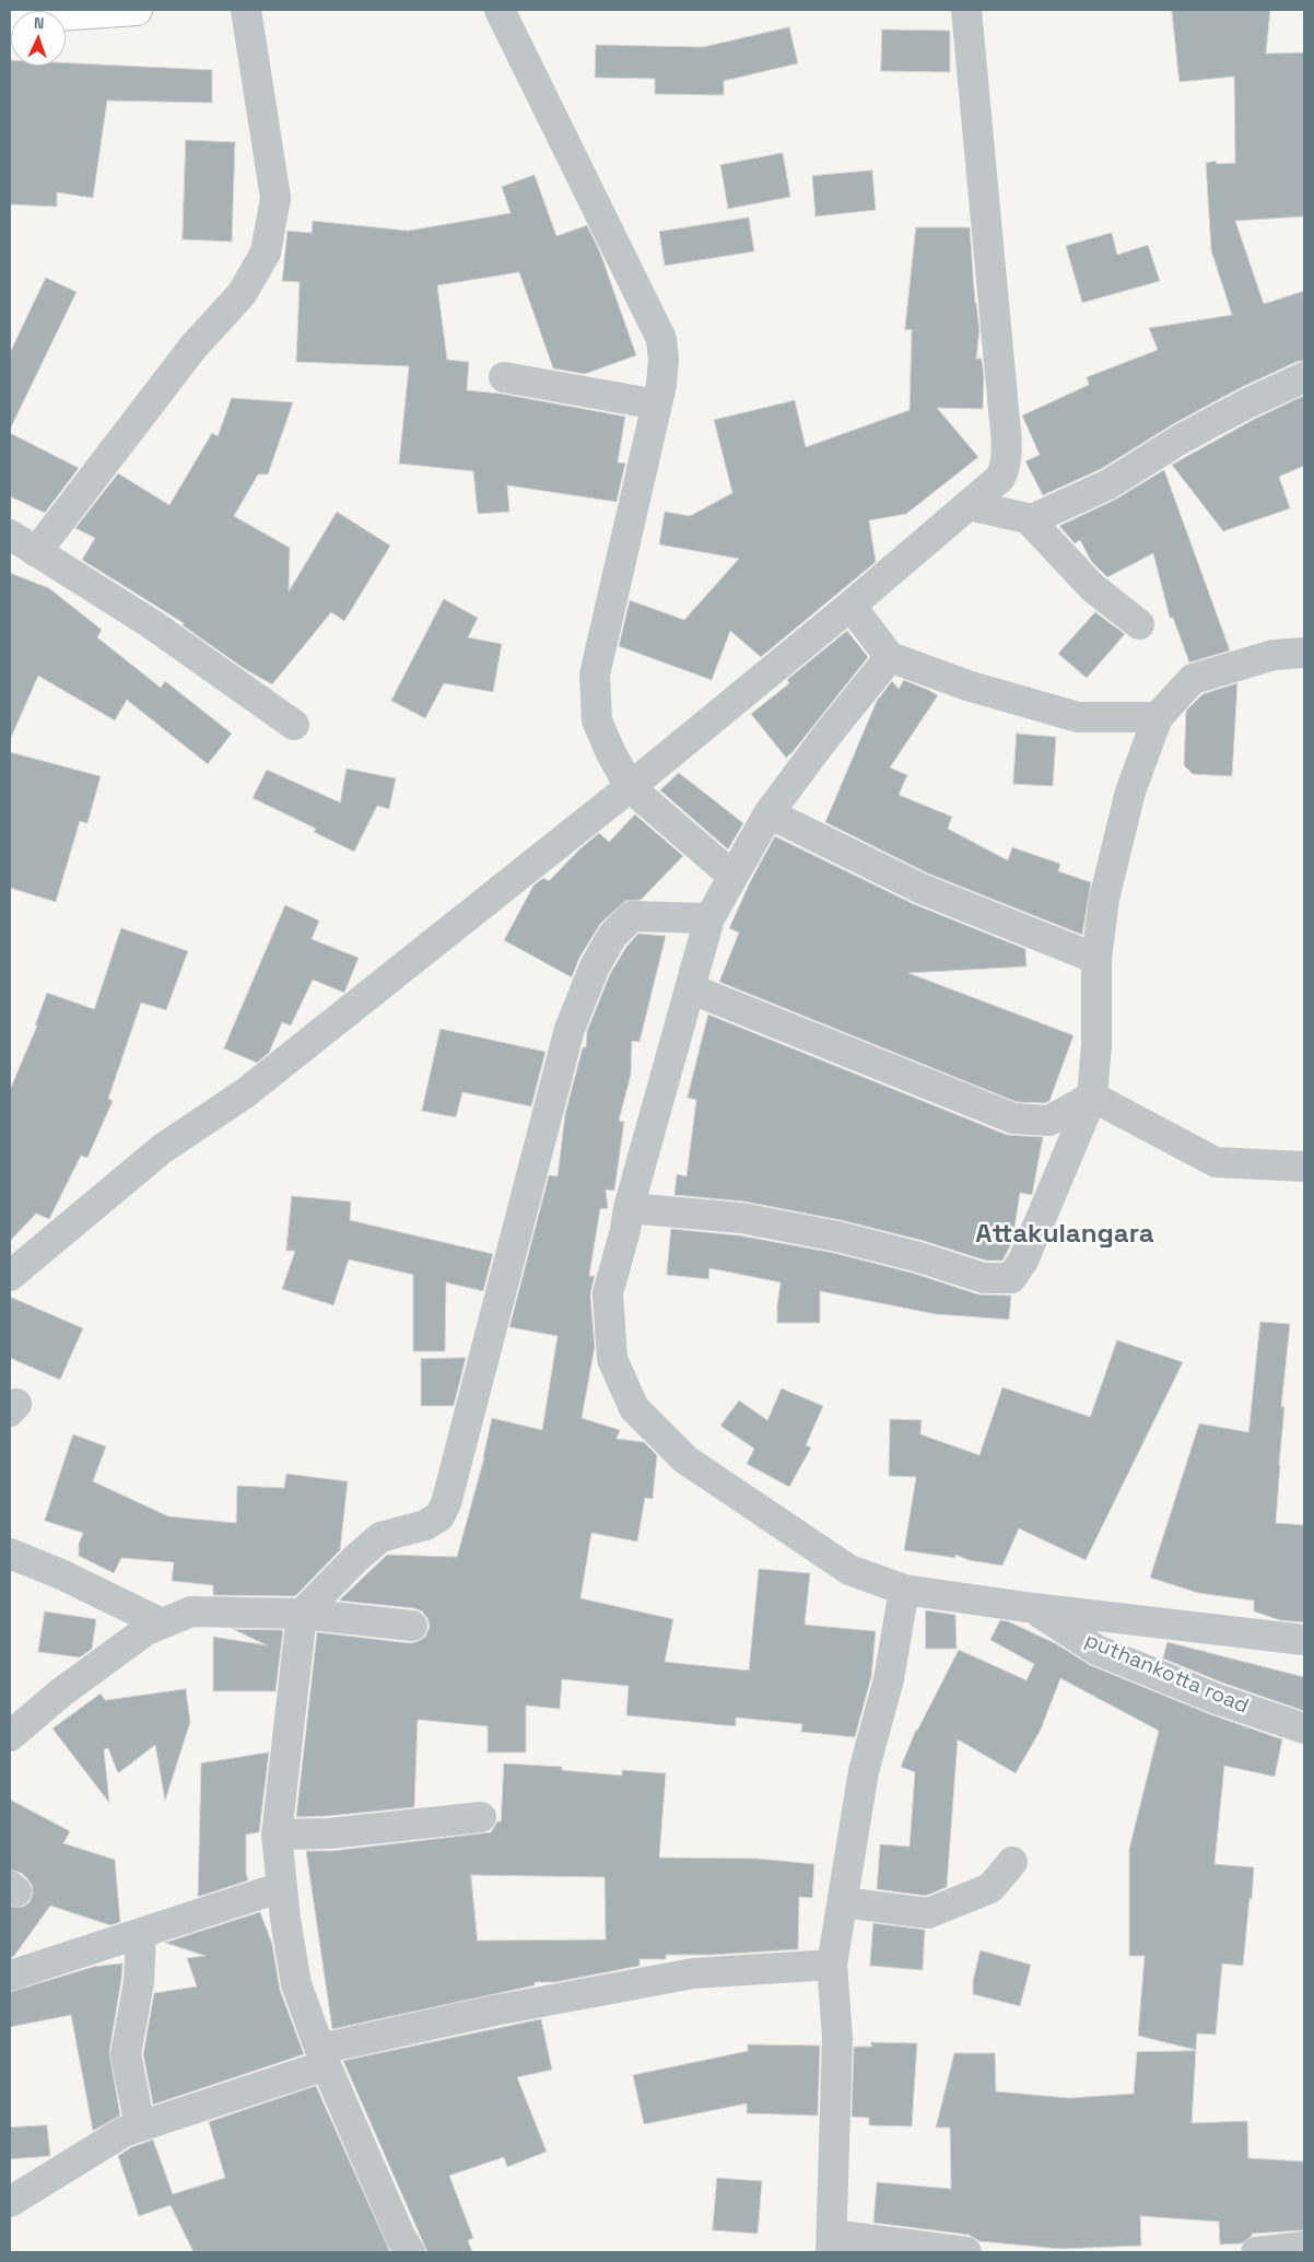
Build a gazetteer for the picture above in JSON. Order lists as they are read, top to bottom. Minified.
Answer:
{"streets":{"street":["puthankotta road"]},"districts":["Attakulangara"],"north":"top"}
